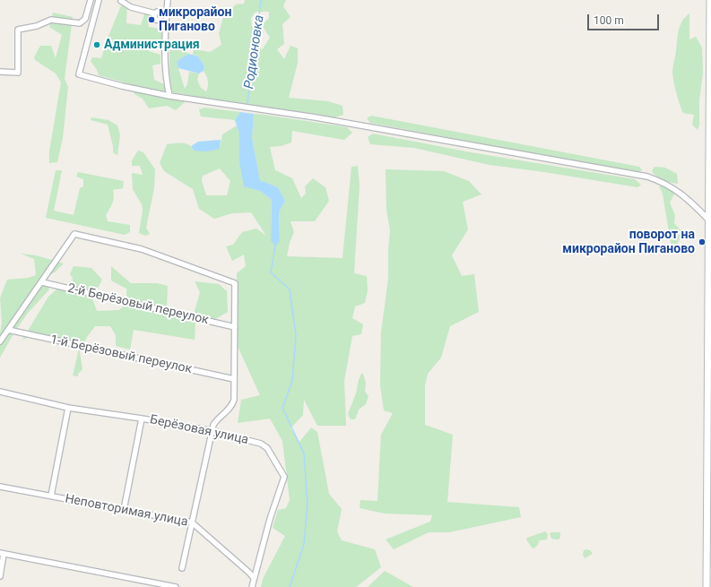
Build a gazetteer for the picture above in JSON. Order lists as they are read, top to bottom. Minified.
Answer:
{"streets":{"street":["2-й Берёзовый переулок","1-й Берёзовый переулок","Берёзовая улица","Неповторимая улица"]},"crossings":[["Берёзовая улица","Неповторимая улица"]],"water":["Родионовка"],"places":["микрорайон Пиганово","Администрация","поворот на микрорайон Пиганово"],"scale_bar":"100 m"}
